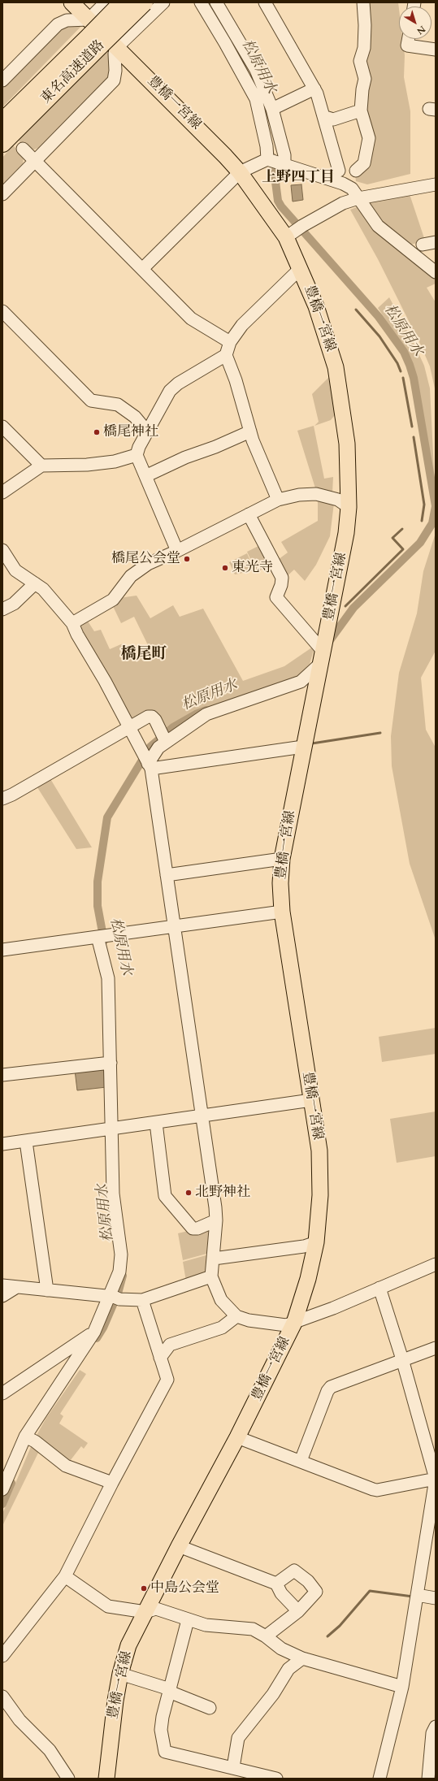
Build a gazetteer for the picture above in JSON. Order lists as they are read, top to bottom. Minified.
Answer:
{"streets":{"highway":["東名高速道路"],"main road":["豊橋一宮線"]},"crossings":[["東名高速道路","豊橋一宮線"]],"districts":["上野四丁目","橋尾町"],"water":["松原用水"],"places":["橋尾神社","橋尾公会堂","東光寺","北野神社","中島公会堂"],"north":"bottom right"}
